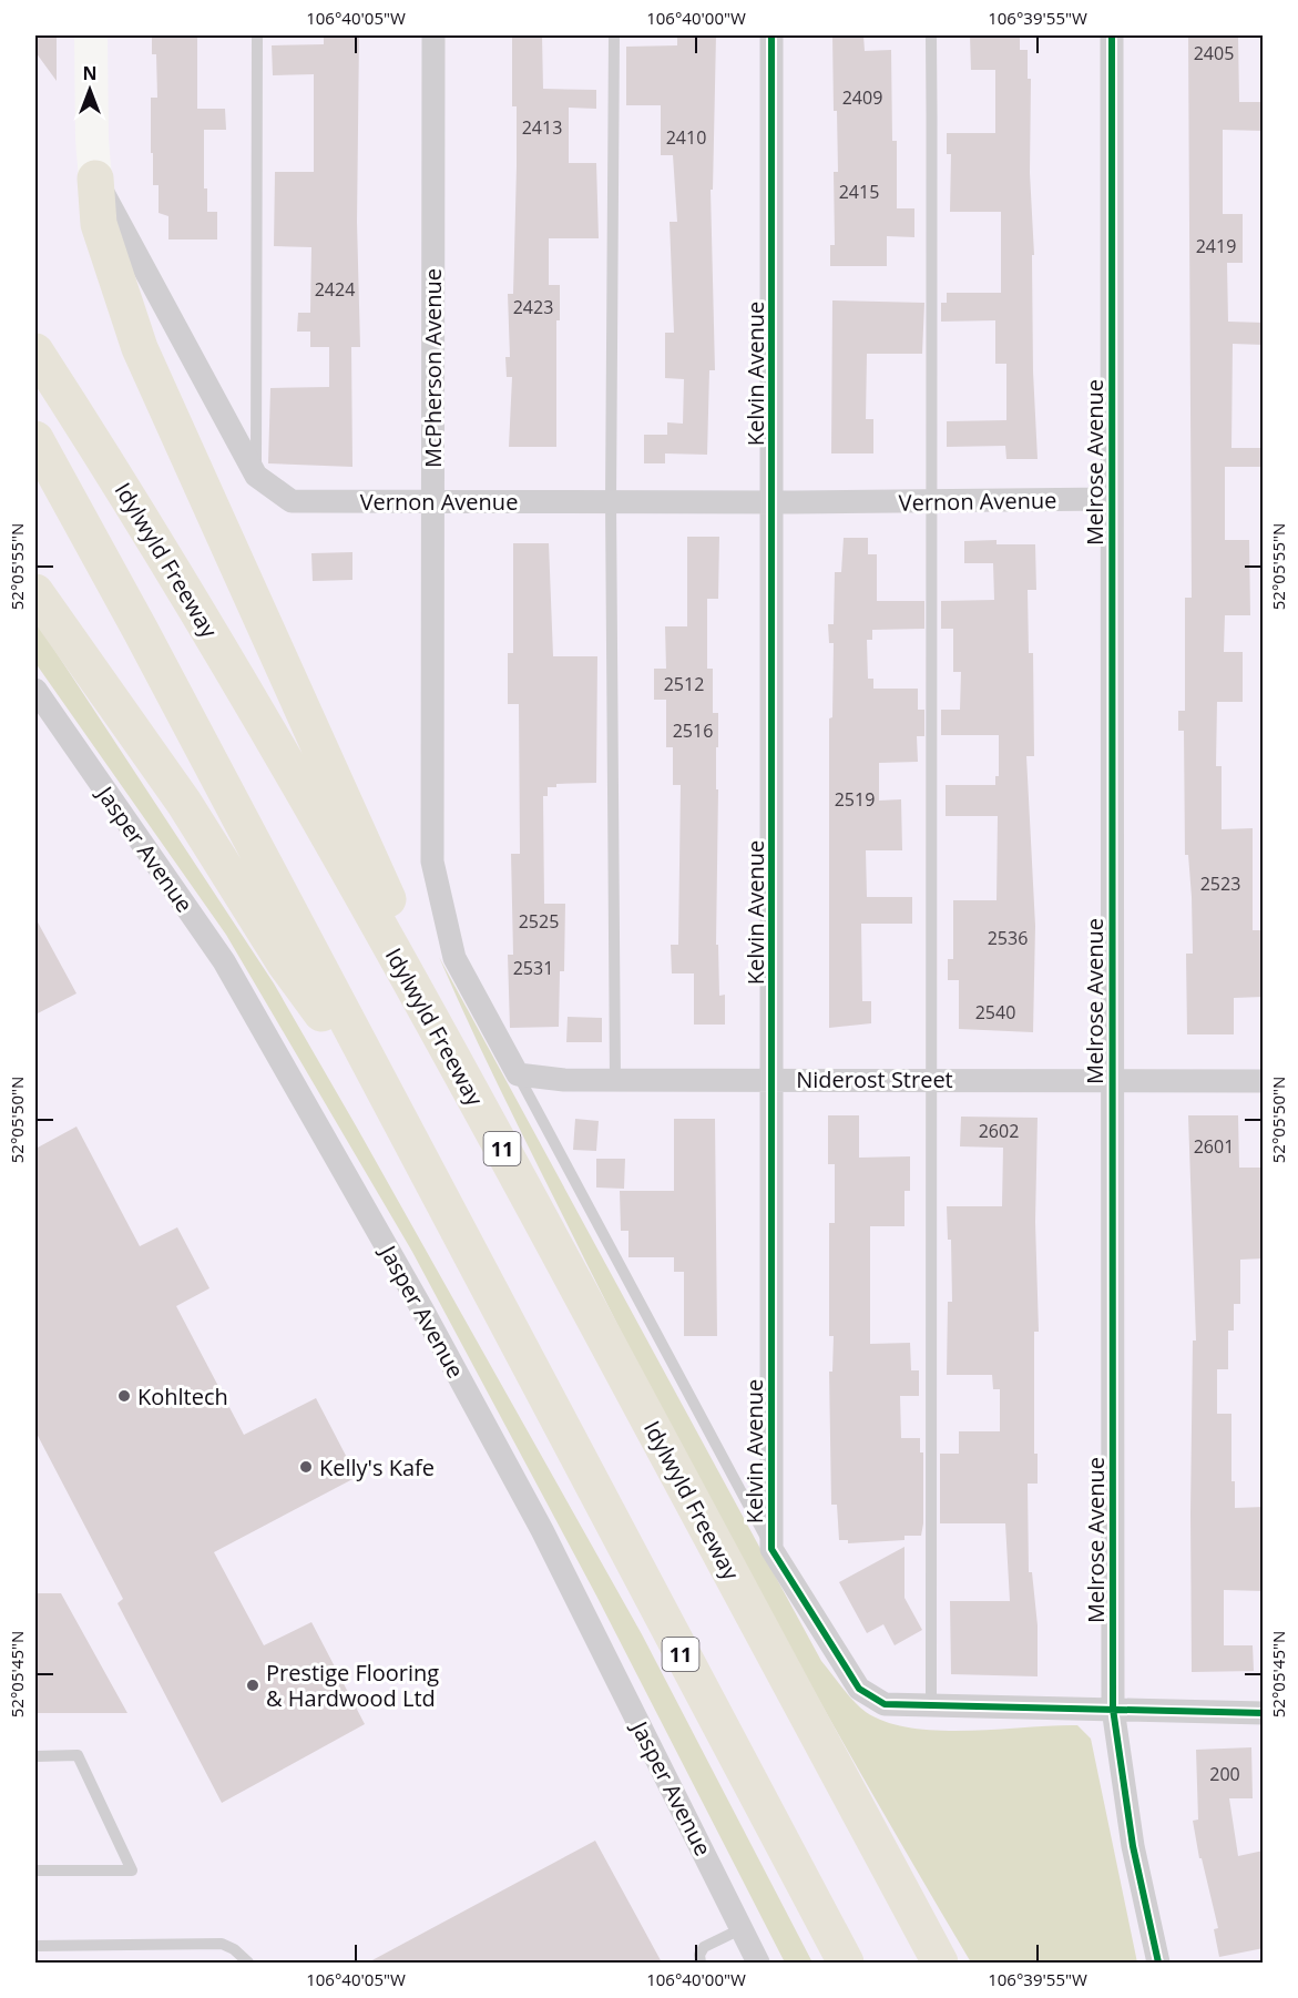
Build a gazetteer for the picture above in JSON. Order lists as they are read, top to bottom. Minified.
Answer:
{"streets":{"highway":["Idylwyld Freeway","11"],"street":["McPherson Avenue","Kelvin Avenue","Melrose Avenue","Vernon Avenue","Jasper Avenue","Niderost Street"]},"crossings":[["McPherson Avenue","Vernon Avenue"],["McPherson Avenue","Niderost Street"],["Kelvin Avenue","Melrose Avenue"],["Kelvin Avenue","Vernon Avenue"],["Kelvin Avenue","Niderost Street"],["Melrose Avenue","Vernon Avenue"],["Melrose Avenue","Niderost Street"]],"places":["Kohltech","Kelly's Kafe","Prestige Flooring & Hardwood Ltd"],"house_numbers":["2405","2409","2413","2410","2415","2419","2424","2423","2512","2516","2519","2523","2525","2536","2531","2540","2602","2601","200"],"north":"top","coordinates":["106°40'05\"W","106°40'00\"W","106°39'55\"W","52°05'55\"N","52°05'50\"N","52°05'45\"N"]}
